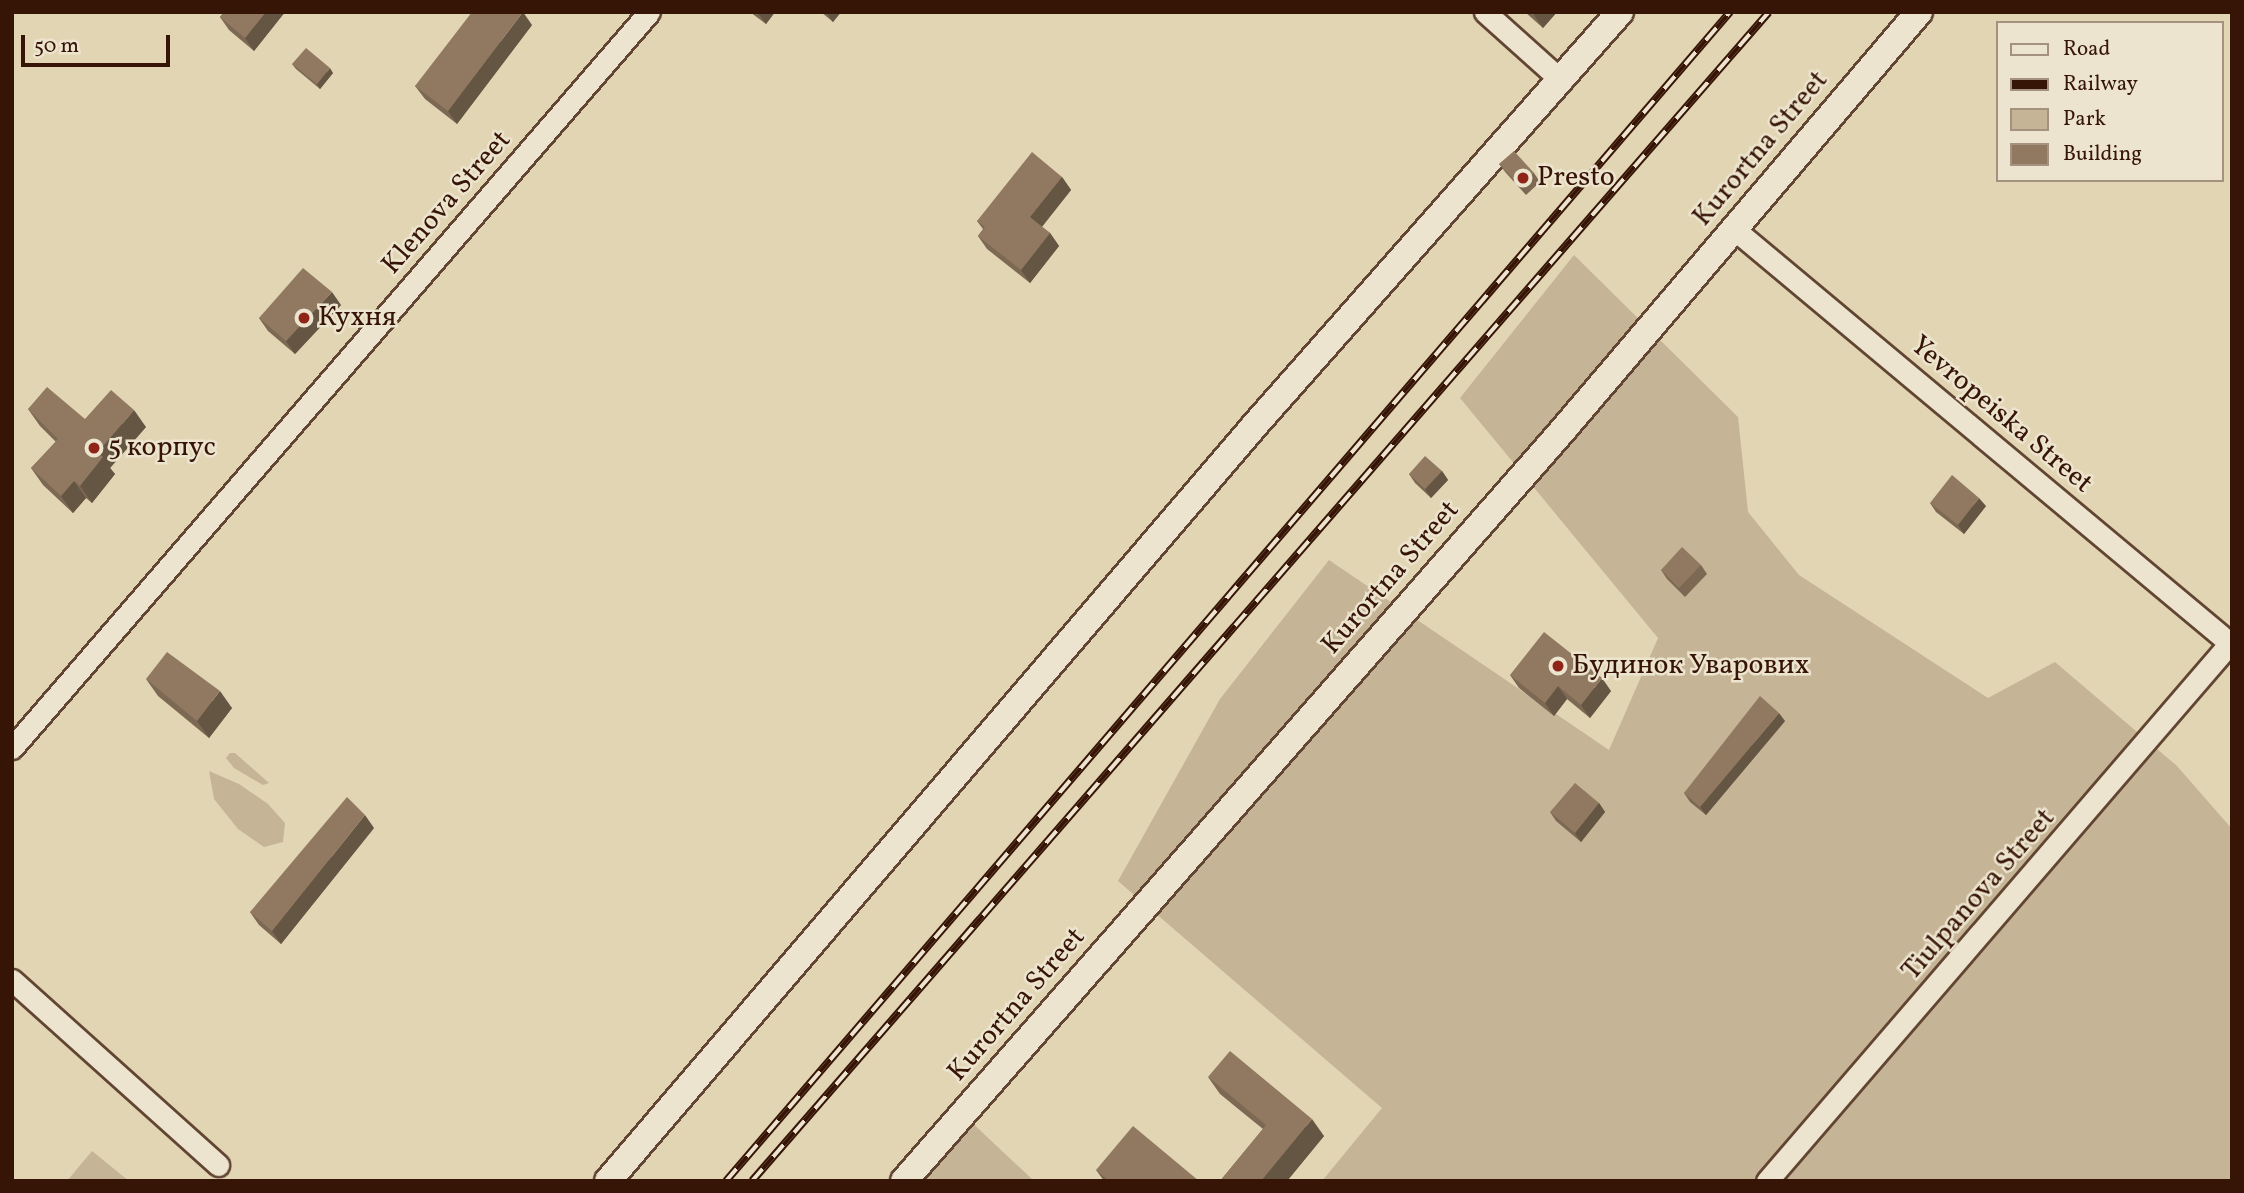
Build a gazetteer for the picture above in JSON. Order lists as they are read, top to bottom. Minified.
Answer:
{"streets":{"street":["Kurortna Street","Klenova Street","Yevropeiska Street","Tiulpanova Street"]},"crossings":[["Kurortna Street","Yevropeiska Street"],["Yevropeiska Street","Tiulpanova Street"]],"places":["Presto","Кухня","5 корпус","Будинок Уварових"],"legend":["Road","Railway","Park","Building"],"scale_bar":"50 m"}
